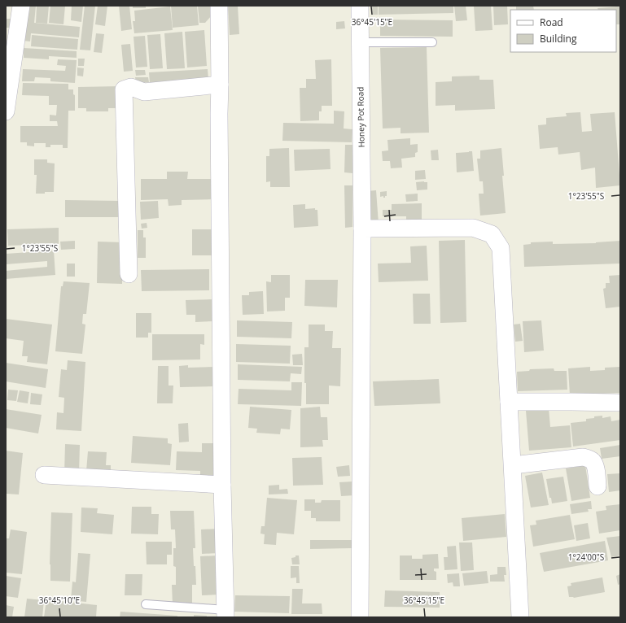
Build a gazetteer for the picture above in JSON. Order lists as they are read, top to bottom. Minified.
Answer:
{"streets":{"street":["Honey Pot Road"]},"legend":["Road","Building"],"coordinates":["36°45'15\"E","1°23'55\"S","1°24'00\"S","36°45'10\"E"]}
